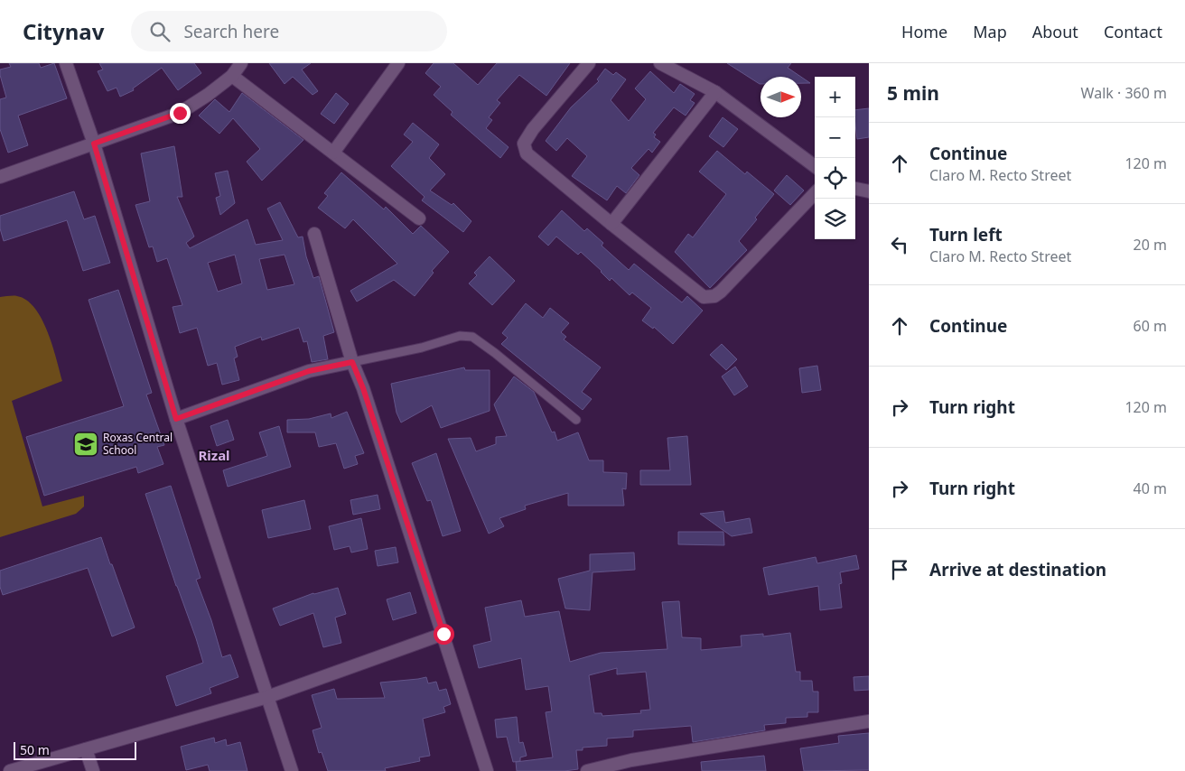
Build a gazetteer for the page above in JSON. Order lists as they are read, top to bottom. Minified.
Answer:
{"districts":["Rizal"],"places":{"school or university":["Roxas Central School"]},"scale_bar":"50 m","north":"right","page":{"header":"Citynav","search":"Search here","nav":["Home","Map","About","Contact"],"heading":["5 min","Walk · 360 m"],"map_buttons":["+","−"],"list":[["Continue","Claro M. Recto Street","120 m"],["Turn left","Claro M. Recto Street","20 m"],["Continue","60 m"],["Turn right","120 m"],["Turn right","40 m"],"Arrive at destination"],"scale":"50 m"}}
